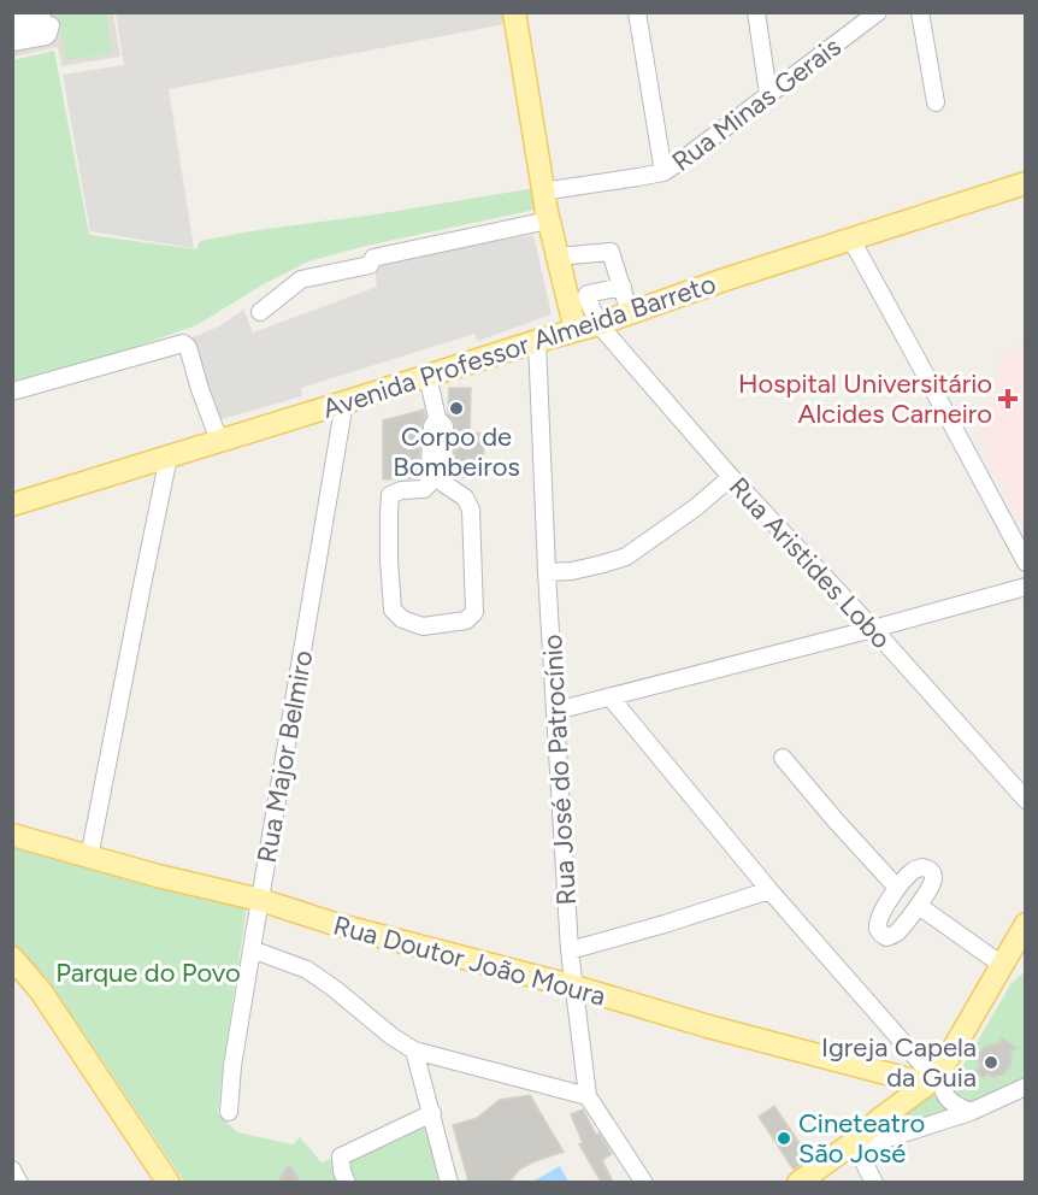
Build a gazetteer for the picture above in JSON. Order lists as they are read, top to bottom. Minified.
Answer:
{"streets":{"main road":["Avenida Professor Almeida Barreto","Rua Doutor João Moura"],"street":["Rua Minas Gerais","Rua Aristides Lobo","Rua Major Belmiro","Rua José do Patrocínio"]},"crossings":[["Avenida Professor Almeida Barreto","Rua Aristides Lobo"],["Avenida Professor Almeida Barreto","Rua Major Belmiro"],["Avenida Professor Almeida Barreto","Rua José do Patrocínio"],["Rua Major Belmiro","Rua Doutor João Moura"],["Rua José do Patrocínio","Rua Doutor João Moura"]],"parks":["Parque do Povo"],"places":{"health":["Hospital Universitário Alcides Carneiro"],"other":["Corpo de Bombeiros","Igreja Capela da Guia","Cineteatro São José"]}}
